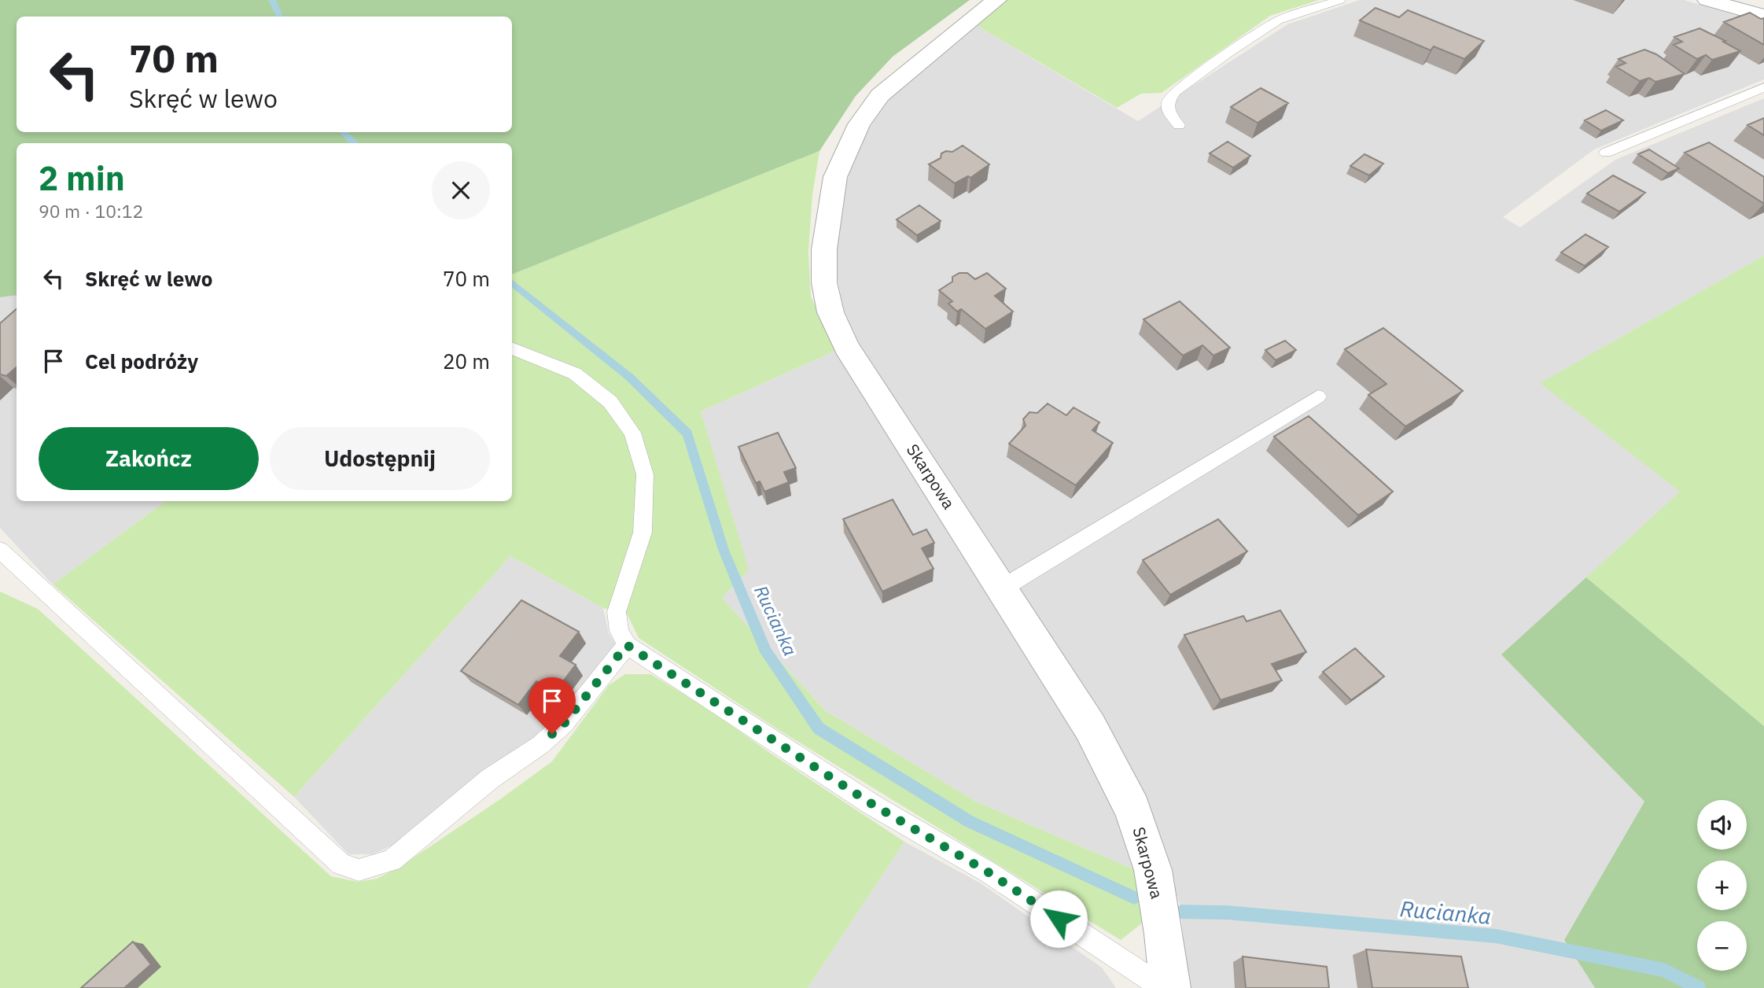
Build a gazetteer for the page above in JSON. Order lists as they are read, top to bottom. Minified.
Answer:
{"streets":{"street":["Skarpowa"]},"water":["Rucianka"],"page":{"turn":["70 m","Skręć w lewo"],"heading":["2 min","90 m · 10:12"],"list":[{"name":"Skręć w lewo","value":"70 m"},{"name":"Cel podróży","value":"20 m"}],"buttons":["Zakończ","Udostępnij"],"map_buttons":["+","−"]}}
